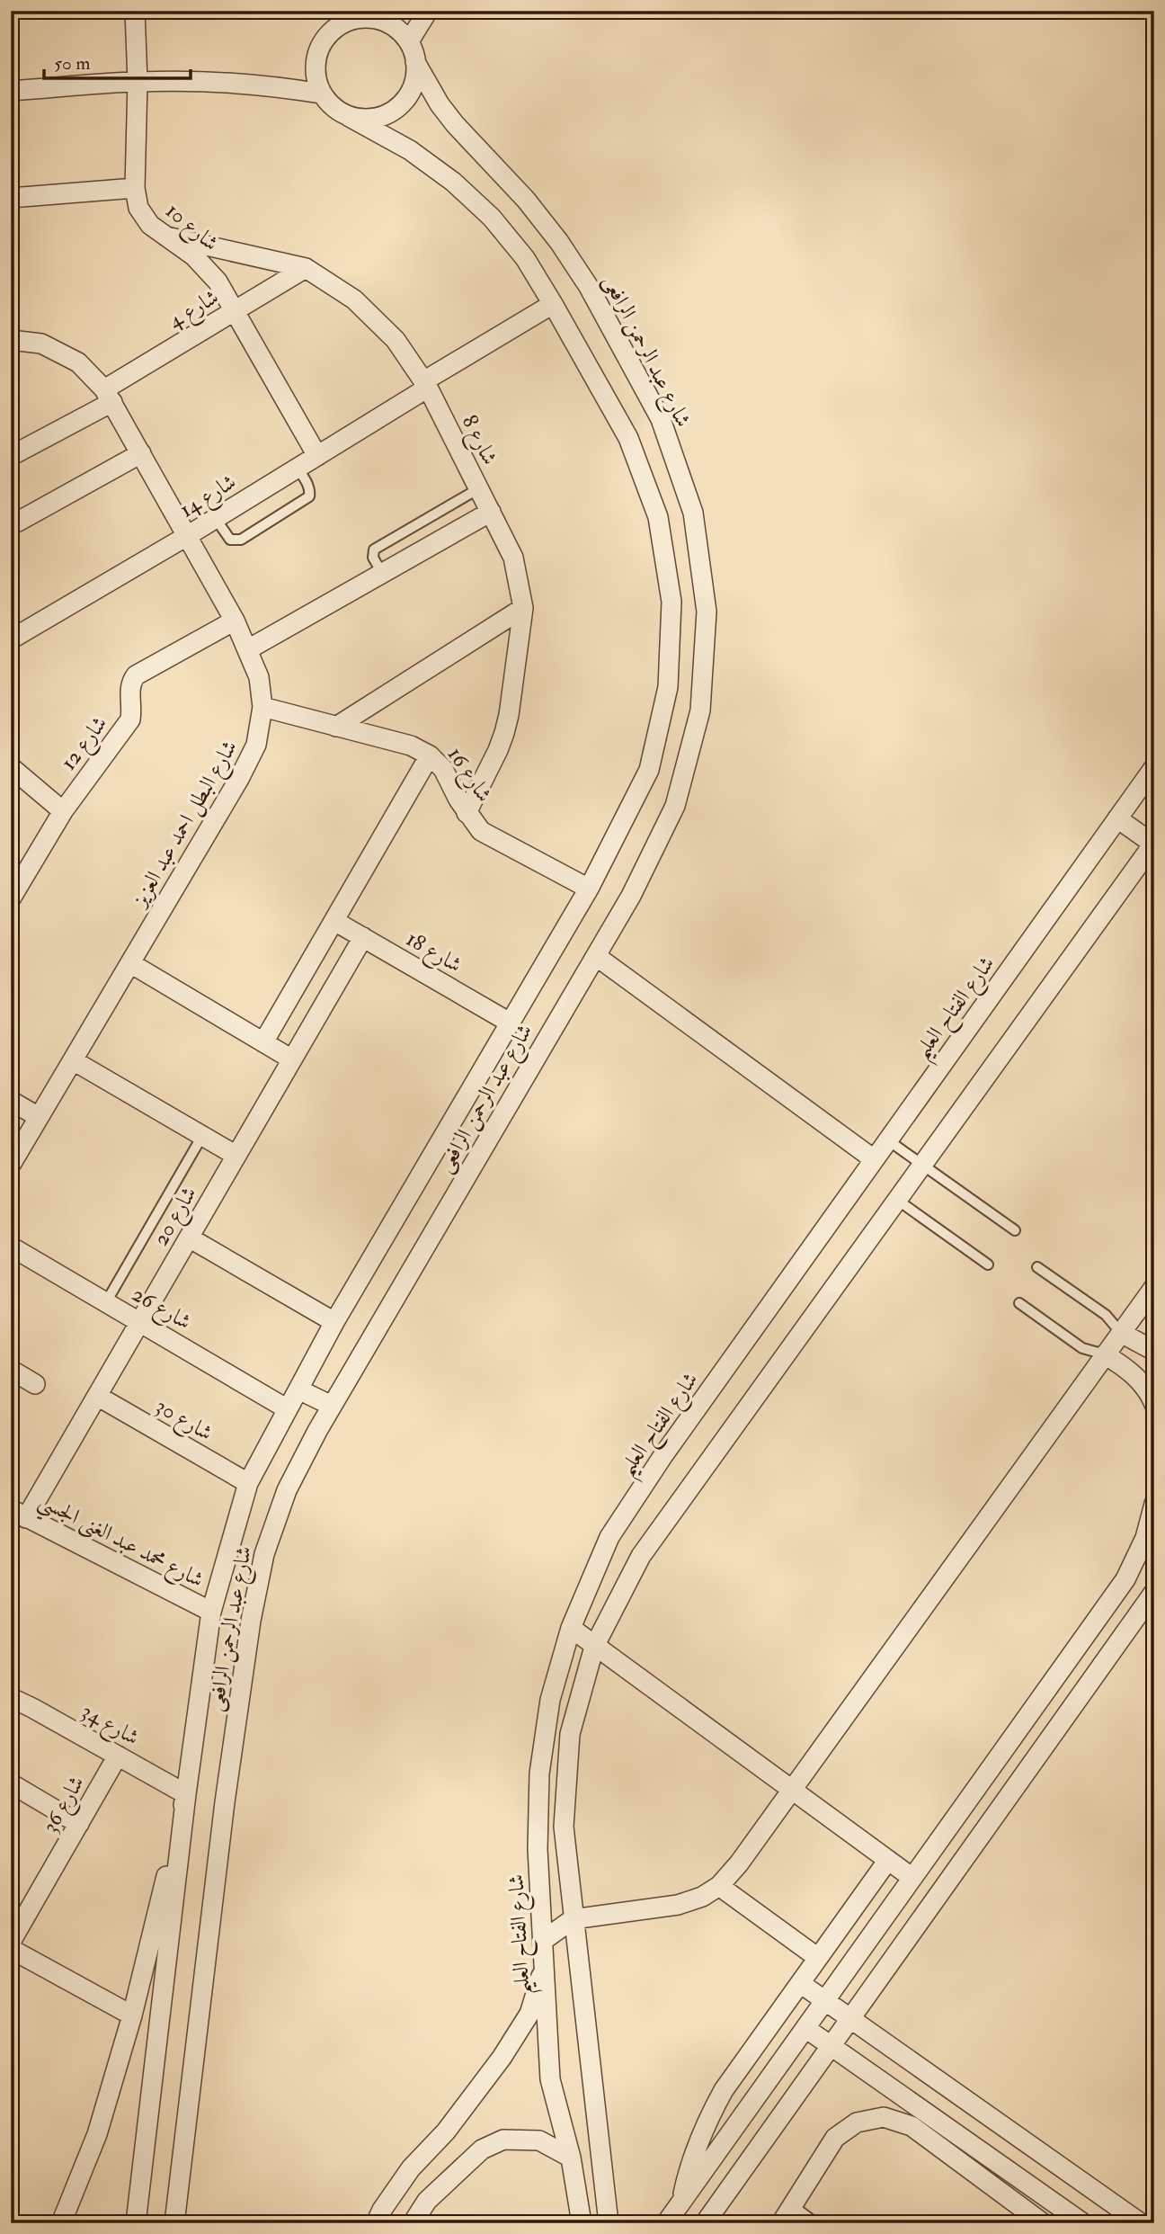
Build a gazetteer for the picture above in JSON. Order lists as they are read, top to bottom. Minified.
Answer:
{"streets":{"street":["شارع 10","شارع 4","شارع عبد الرحمن الرافعى","شارع 8","شارع 14","شارع 12","شارع 16","شارع البطل احمد عبد العزيز","شارع 18","شارع الفتاح العليم","شارع 20","شارع 26","شارع 30","شارع محمد عبد الغنى الجسي","شارع 34","شارع 36"]},"crossings":[["شارع 10","شارع 4"],["شارع 10","شارع 8"],["شارع 10","شارع 14"],["شارع 4","شارع 8"],["شارع 4","شارع البطل احمد عبد العزيز"],["شارع عبد الرحمن الرافعى","شارع 14"],["شارع عبد الرحمن الرافعى","شارع 16"],["شارع عبد الرحمن الرافعى","شارع 18"],["شارع عبد الرحمن الرافعى","شارع 26"],["شارع عبد الرحمن الرافعى","شارع 30"],["شارع عبد الرحمن الرافعى","شارع محمد عبد الغنى الجسي"],["شارع عبد الرحمن الرافعى","شارع 34"],["شارع 8","شارع 14"],["شارع 8","شارع 16"],["شارع 14","شارع البطل احمد عبد العزيز"],["شارع 12","شارع البطل احمد عبد العزيز"],["شارع 16","شارع البطل احمد عبد العزيز"],["شارع 18","شارع 20"],["شارع 20","شارع 26"],["شارع 20","شارع 30"],["شارع 20","شارع محمد عبد الغنى الجسي"],["شارع 34","شارع 36"]],"scale_bar":"50 m"}
